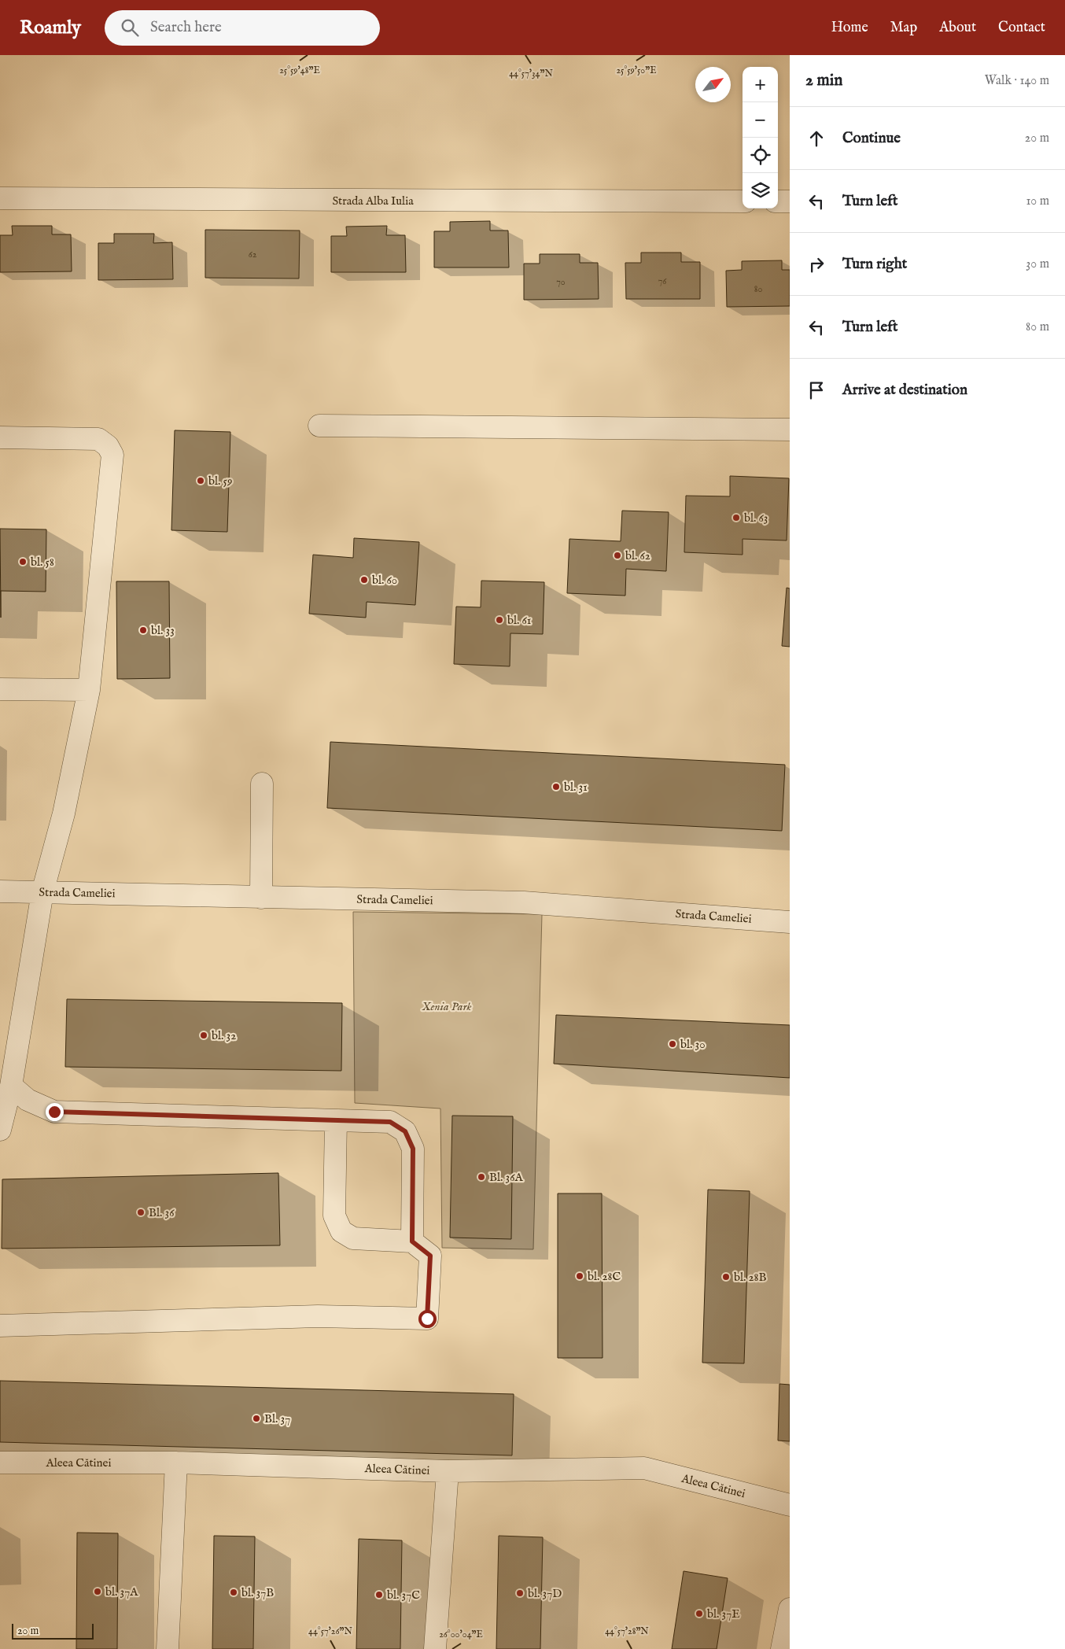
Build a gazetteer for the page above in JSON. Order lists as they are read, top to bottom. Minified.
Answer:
{"streets":{"street":["Strada Alba Iulia","Strada Cameliei","Aleea Cătinei"]},"parks":["Xenia Park"],"places":["bl. 59","bl. 63","bl. 62","bl. 58","bl. 60","bl. 61","bl. 33","bl. 31","bl. 32","bl. 30","Bl. 36A","Bl. 36","bl. 28C","bl. 28B","Bl. 37","bl. 37A","bl. 37B","bl. 37D","bl. 37C","bl. 37E"],"house_numbers":["62","76","70","80"],"scale_bar":"20 m","north":"top right","page":{"header":"Roamly","search":"Search here","nav":["Home","Map","About","Contact"],"heading":["2 min","Walk · 140 m"],"map_buttons":["+","−"],"list":[["Continue","20 m"],["Turn left","10 m"],["Turn right","30 m"],["Turn left","80 m"],"Arrive at destination"],"scale":"20 m"},"coordinates":["25°59'48\"E","25°59'50\"E","44°57'34\"N","44°57'26\"N","44°57'28\"N","26°00'04\"E"]}
